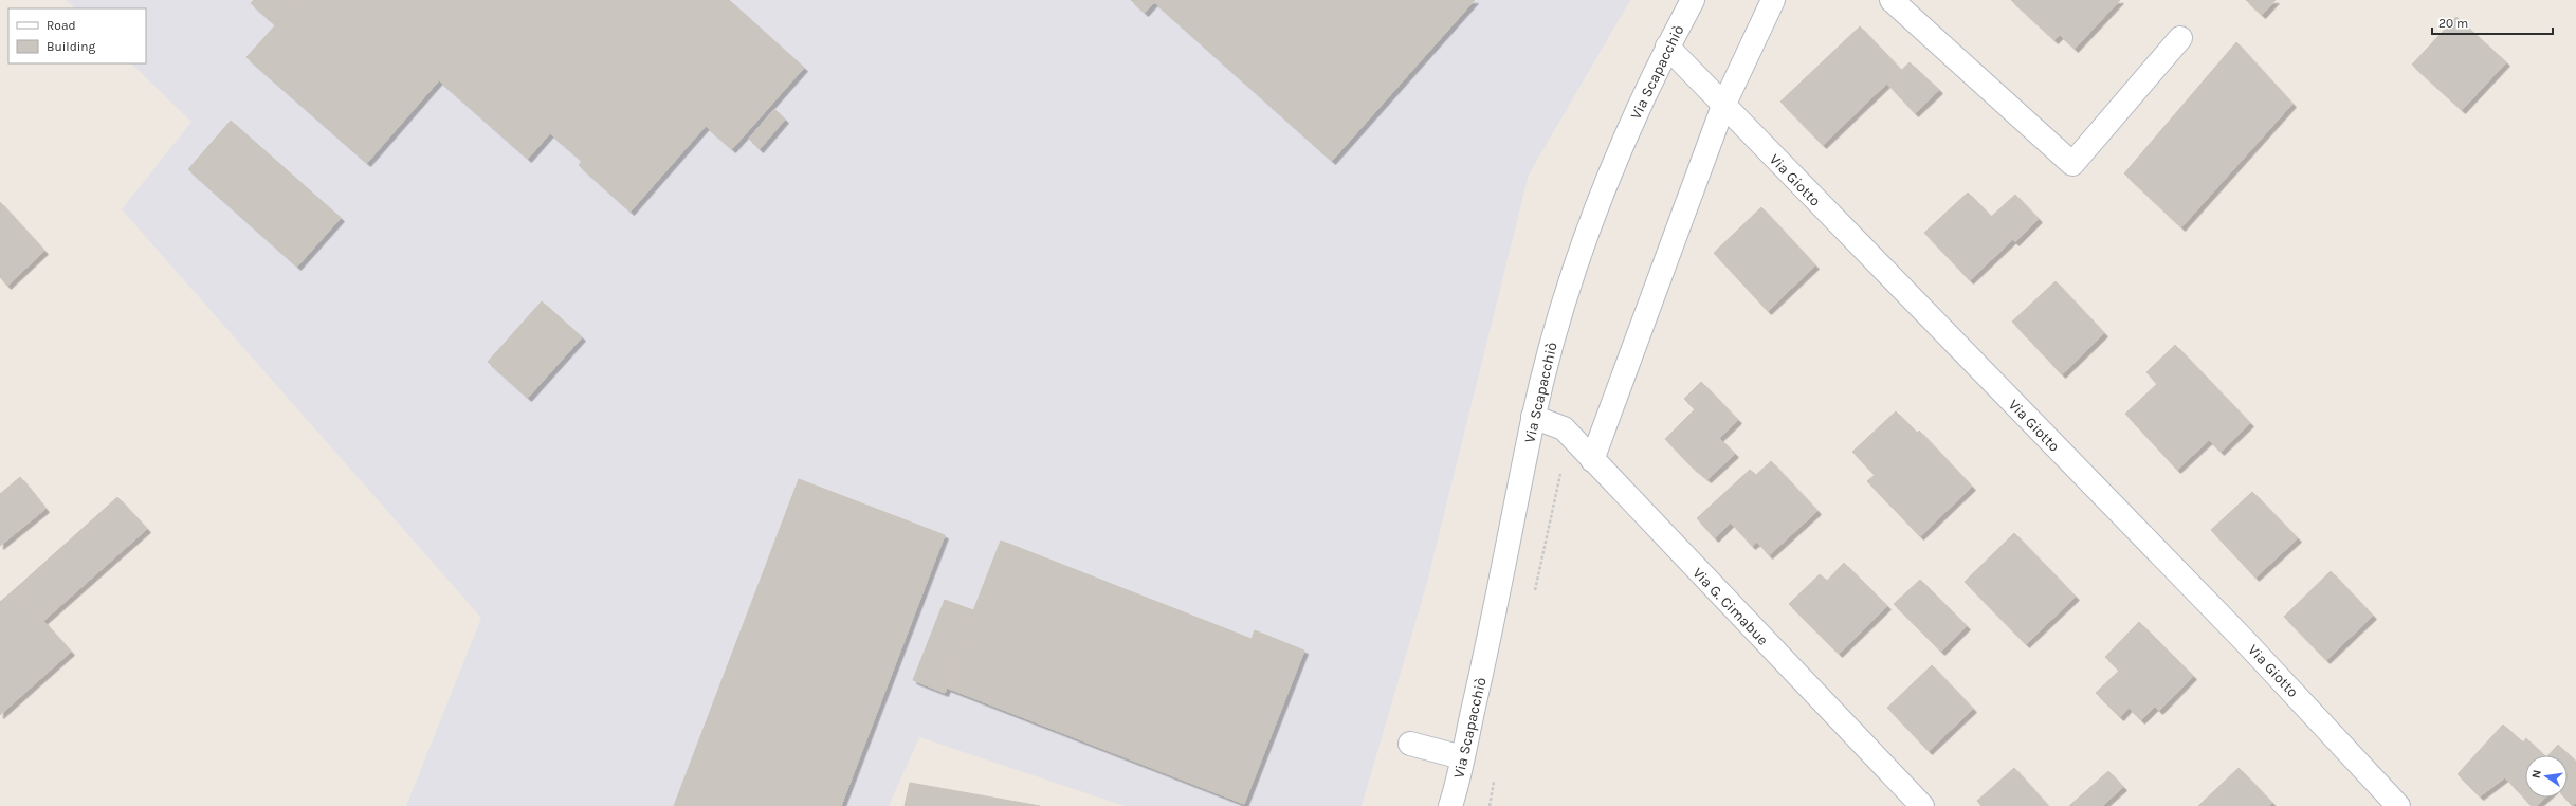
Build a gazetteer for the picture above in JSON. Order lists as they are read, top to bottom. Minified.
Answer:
{"streets":{"street":["Via Scapacchiò","Via Giotto","Via G. Cimabue"]},"crossings":[["Via Scapacchiò","Via Giotto"],["Via Scapacchiò","Via G. Cimabue"]],"legend":["Road","Building"],"scale_bar":"20 m","north":"left"}
